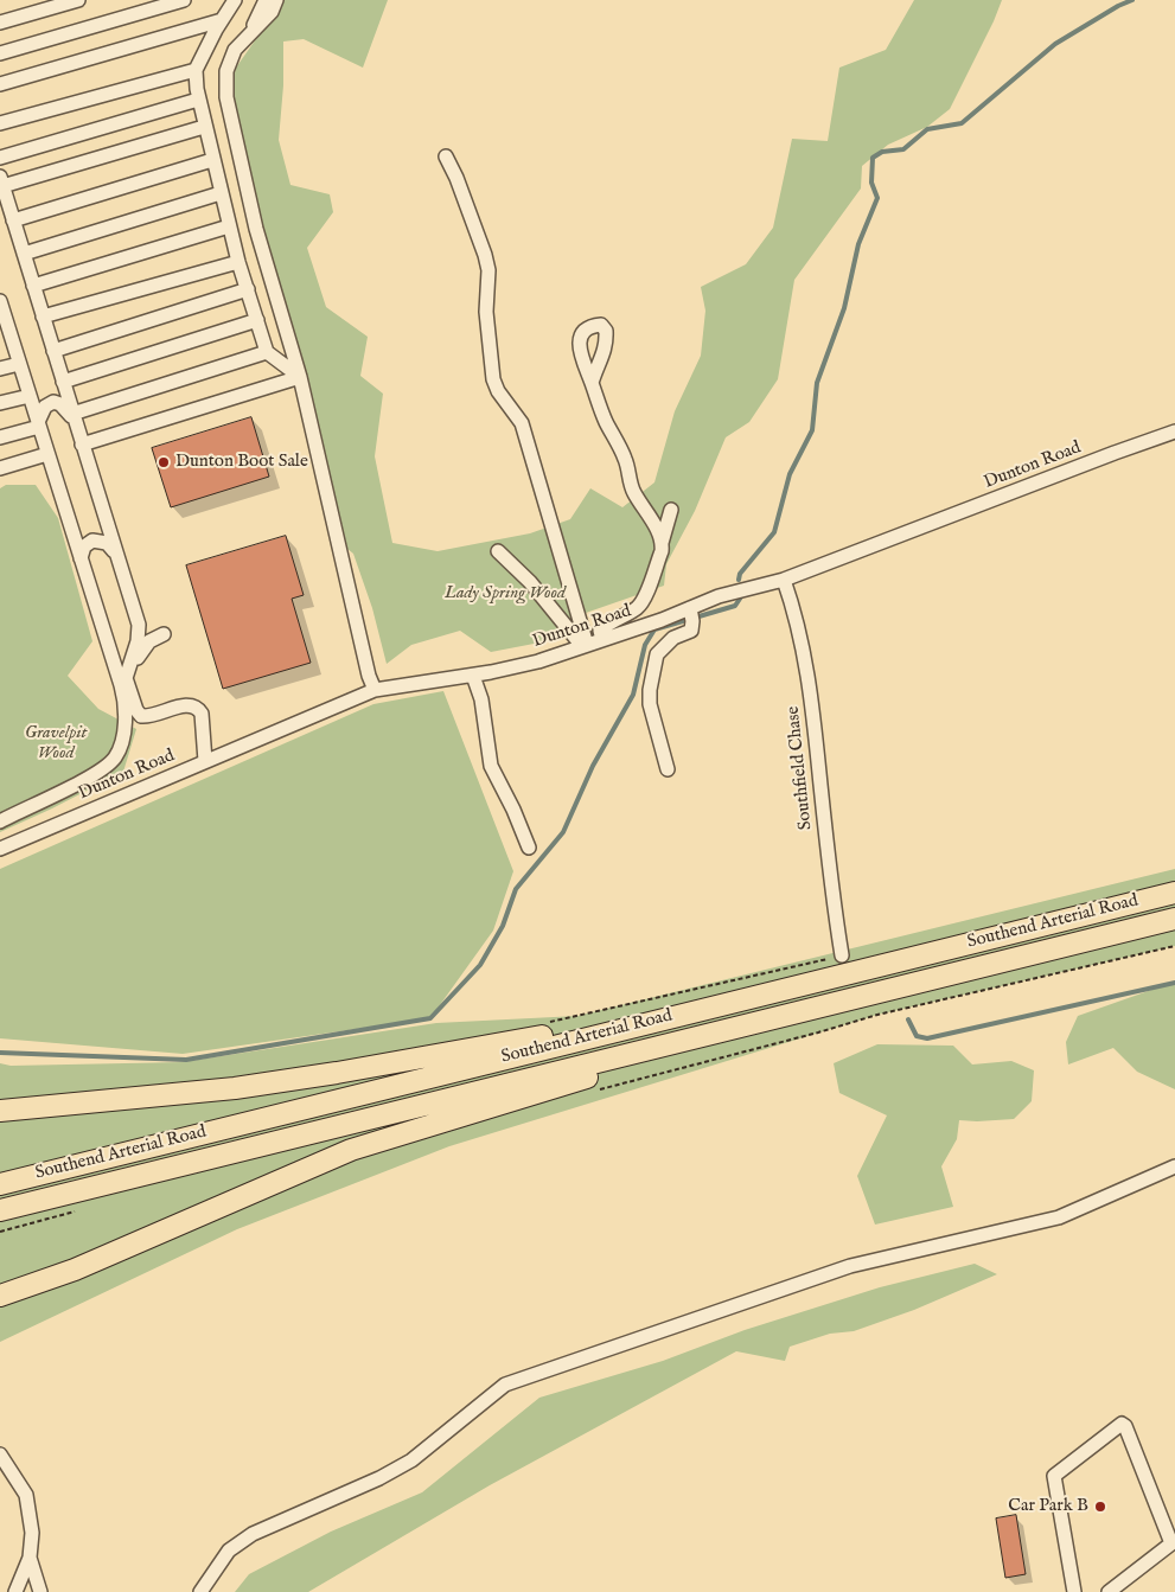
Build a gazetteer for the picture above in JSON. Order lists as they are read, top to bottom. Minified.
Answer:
{"streets":{"highway":["Southend Arterial Road"],"street":["Dunton Road","Southfield Chase"]},"crossings":[["Dunton Road","Southfield Chase"],["Southfield Chase","Southend Arterial Road"]],"parks":["Lady Spring Wood","Gravelpit Wood"],"places":["Dunton Boot Sale","Car Park B"]}
